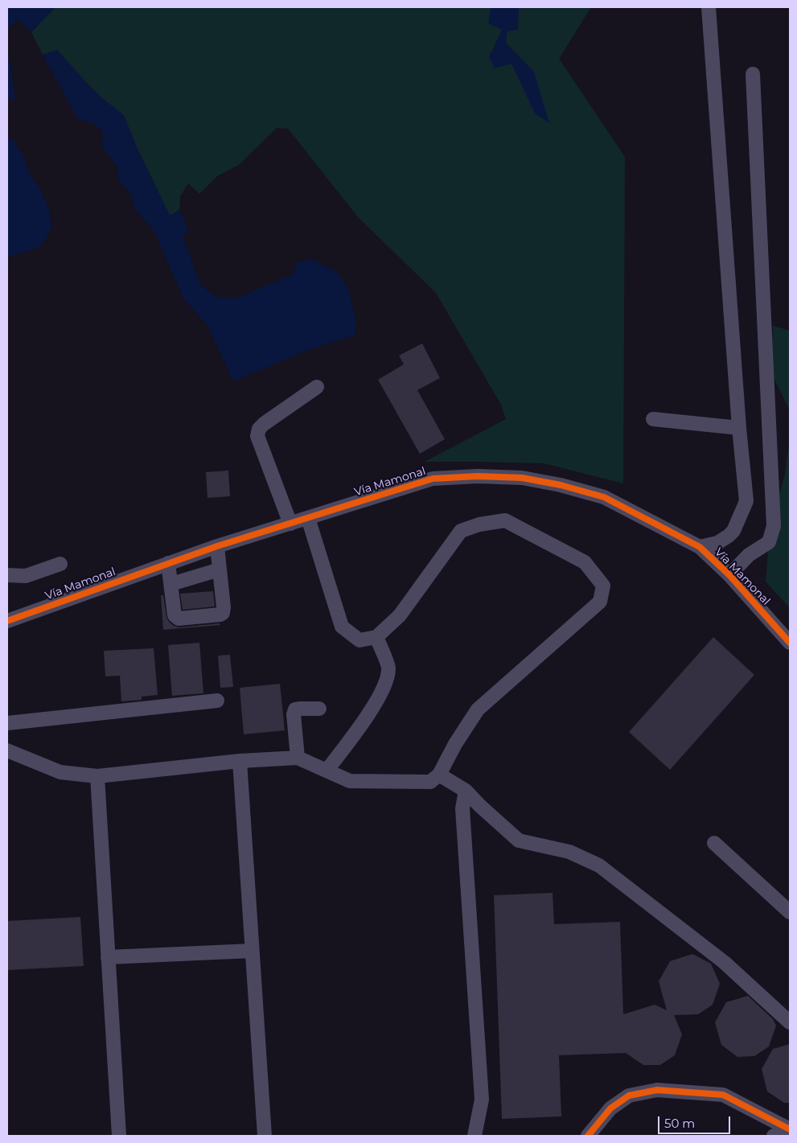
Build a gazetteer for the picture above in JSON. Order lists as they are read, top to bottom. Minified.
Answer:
{"streets":{"street":["Vía Mamonal"]},"scale_bar":"50 m"}
